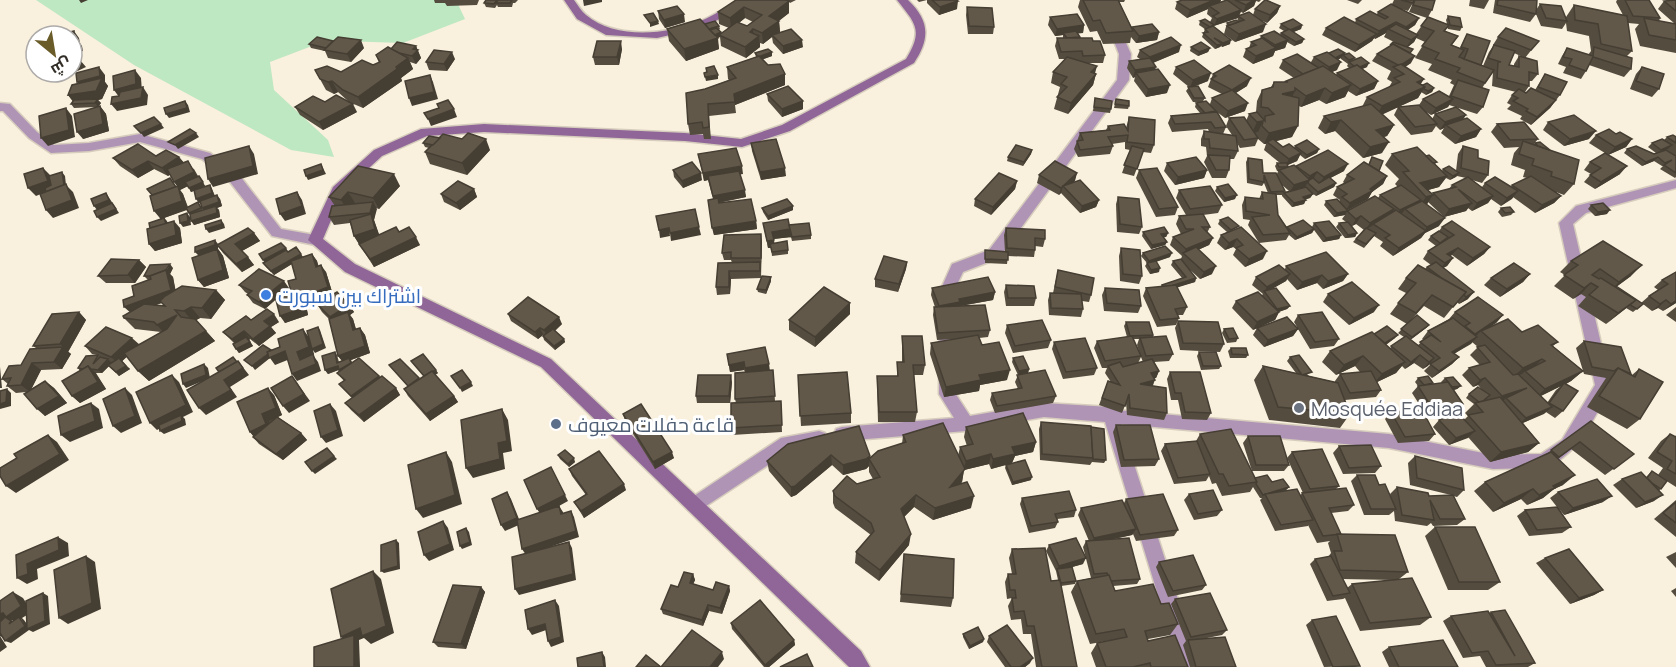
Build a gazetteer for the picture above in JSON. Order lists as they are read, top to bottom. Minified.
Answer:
{"places":["اشتراك بين سبورت","Mosquée Eddiaa","قاعة حفلات معيوف"],"north":"bottom right"}
